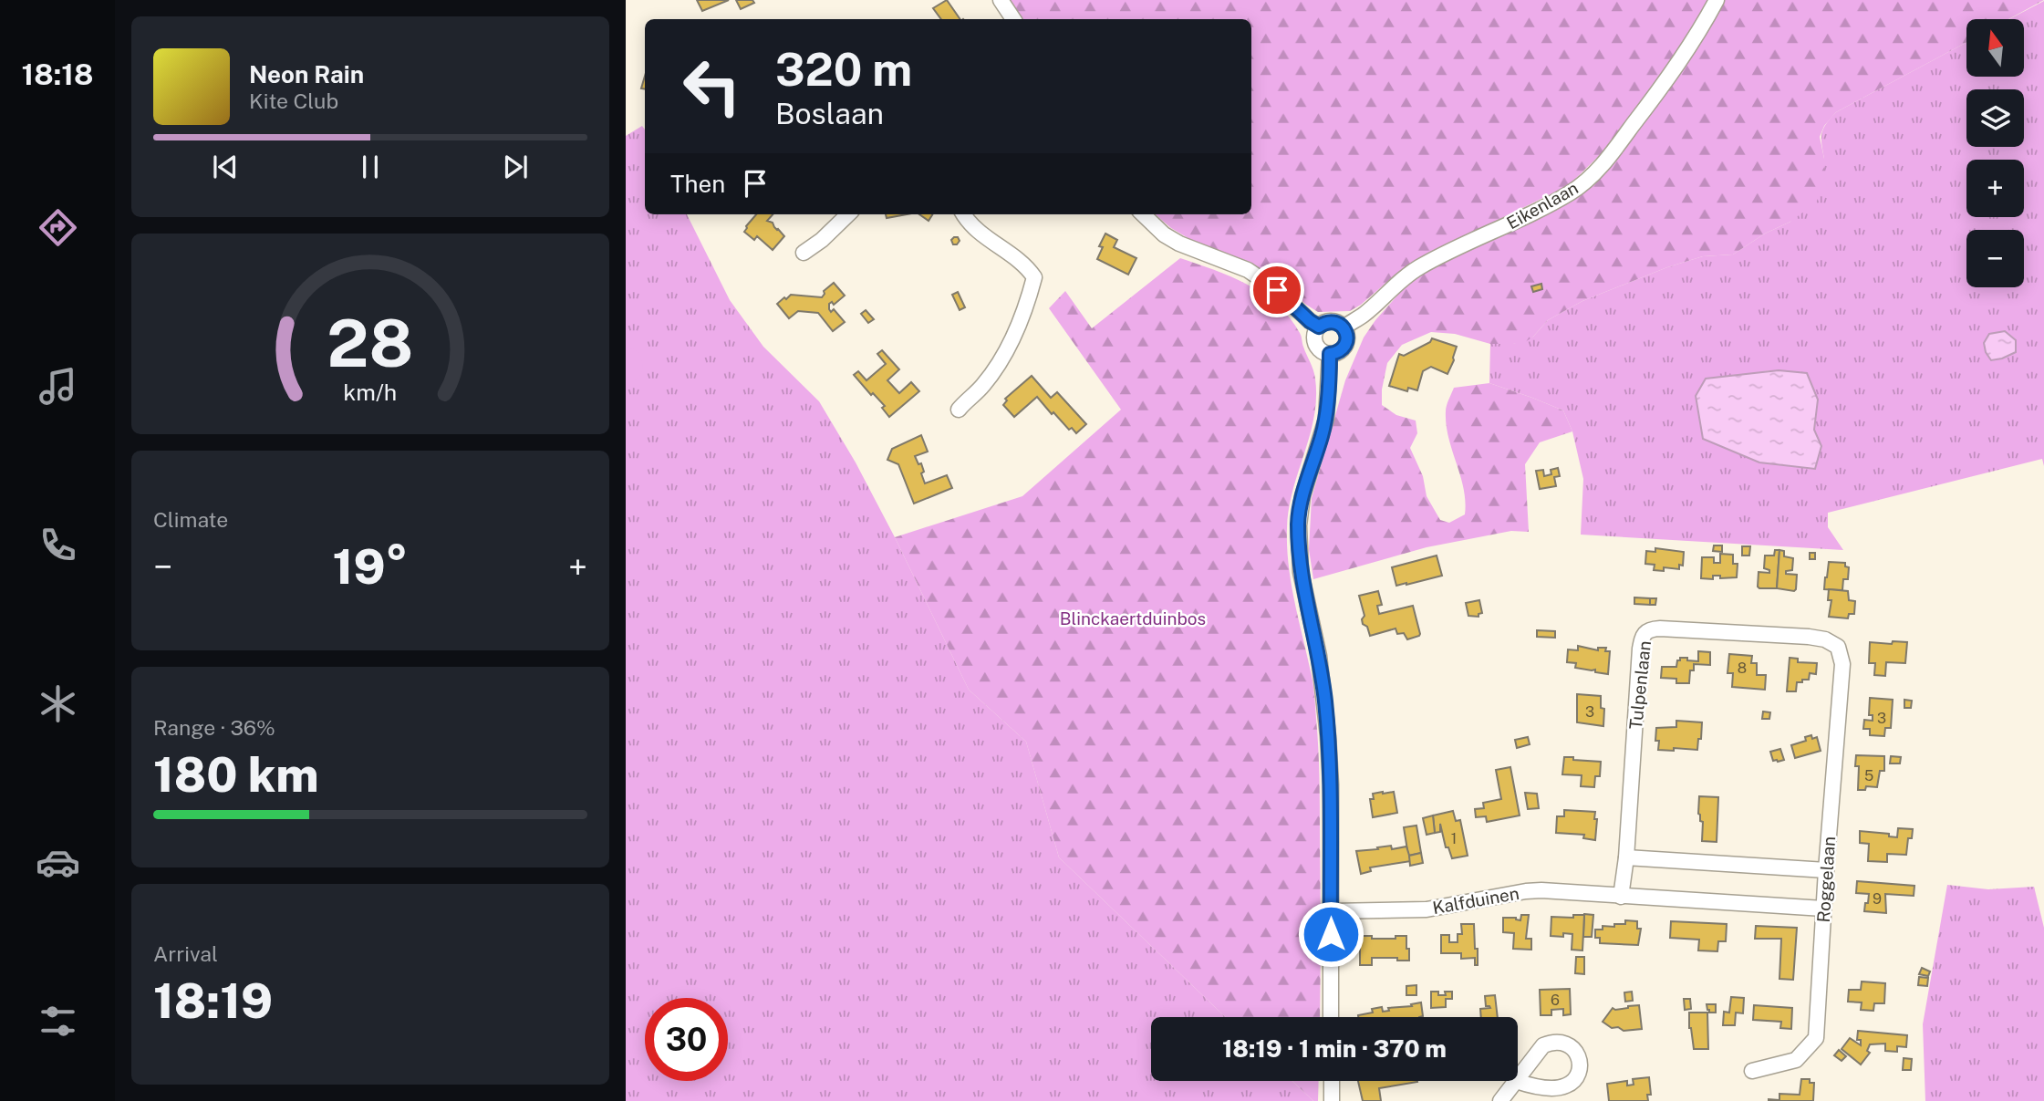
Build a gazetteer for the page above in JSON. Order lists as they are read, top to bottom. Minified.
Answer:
{"streets":{"street":["Eikenlaan","Tulpenlaan","Roggelaan","Kalfduinen"]},"crossings":[["Tulpenlaan","Roggelaan"],["Roggelaan","Kalfduinen"]],"parks":["Blinckaertduinbos"],"house_numbers":["8","3","3","5","1","9","6"],"north":"top","page":{"tabs":"18:18","map_buttons":["+","−"],"turn":["320 m","Boslaan"],"song":["Neon Rain","Kite Club"],"then":"Then","tile":["Climate",["Range · 36%","180 km"],["Arrival","18:19"]],"heat":["−","19°","+"],"limit":"30","trip":"18:19 · 1 min · 370 m","gauge":["28","km/h"]}}
